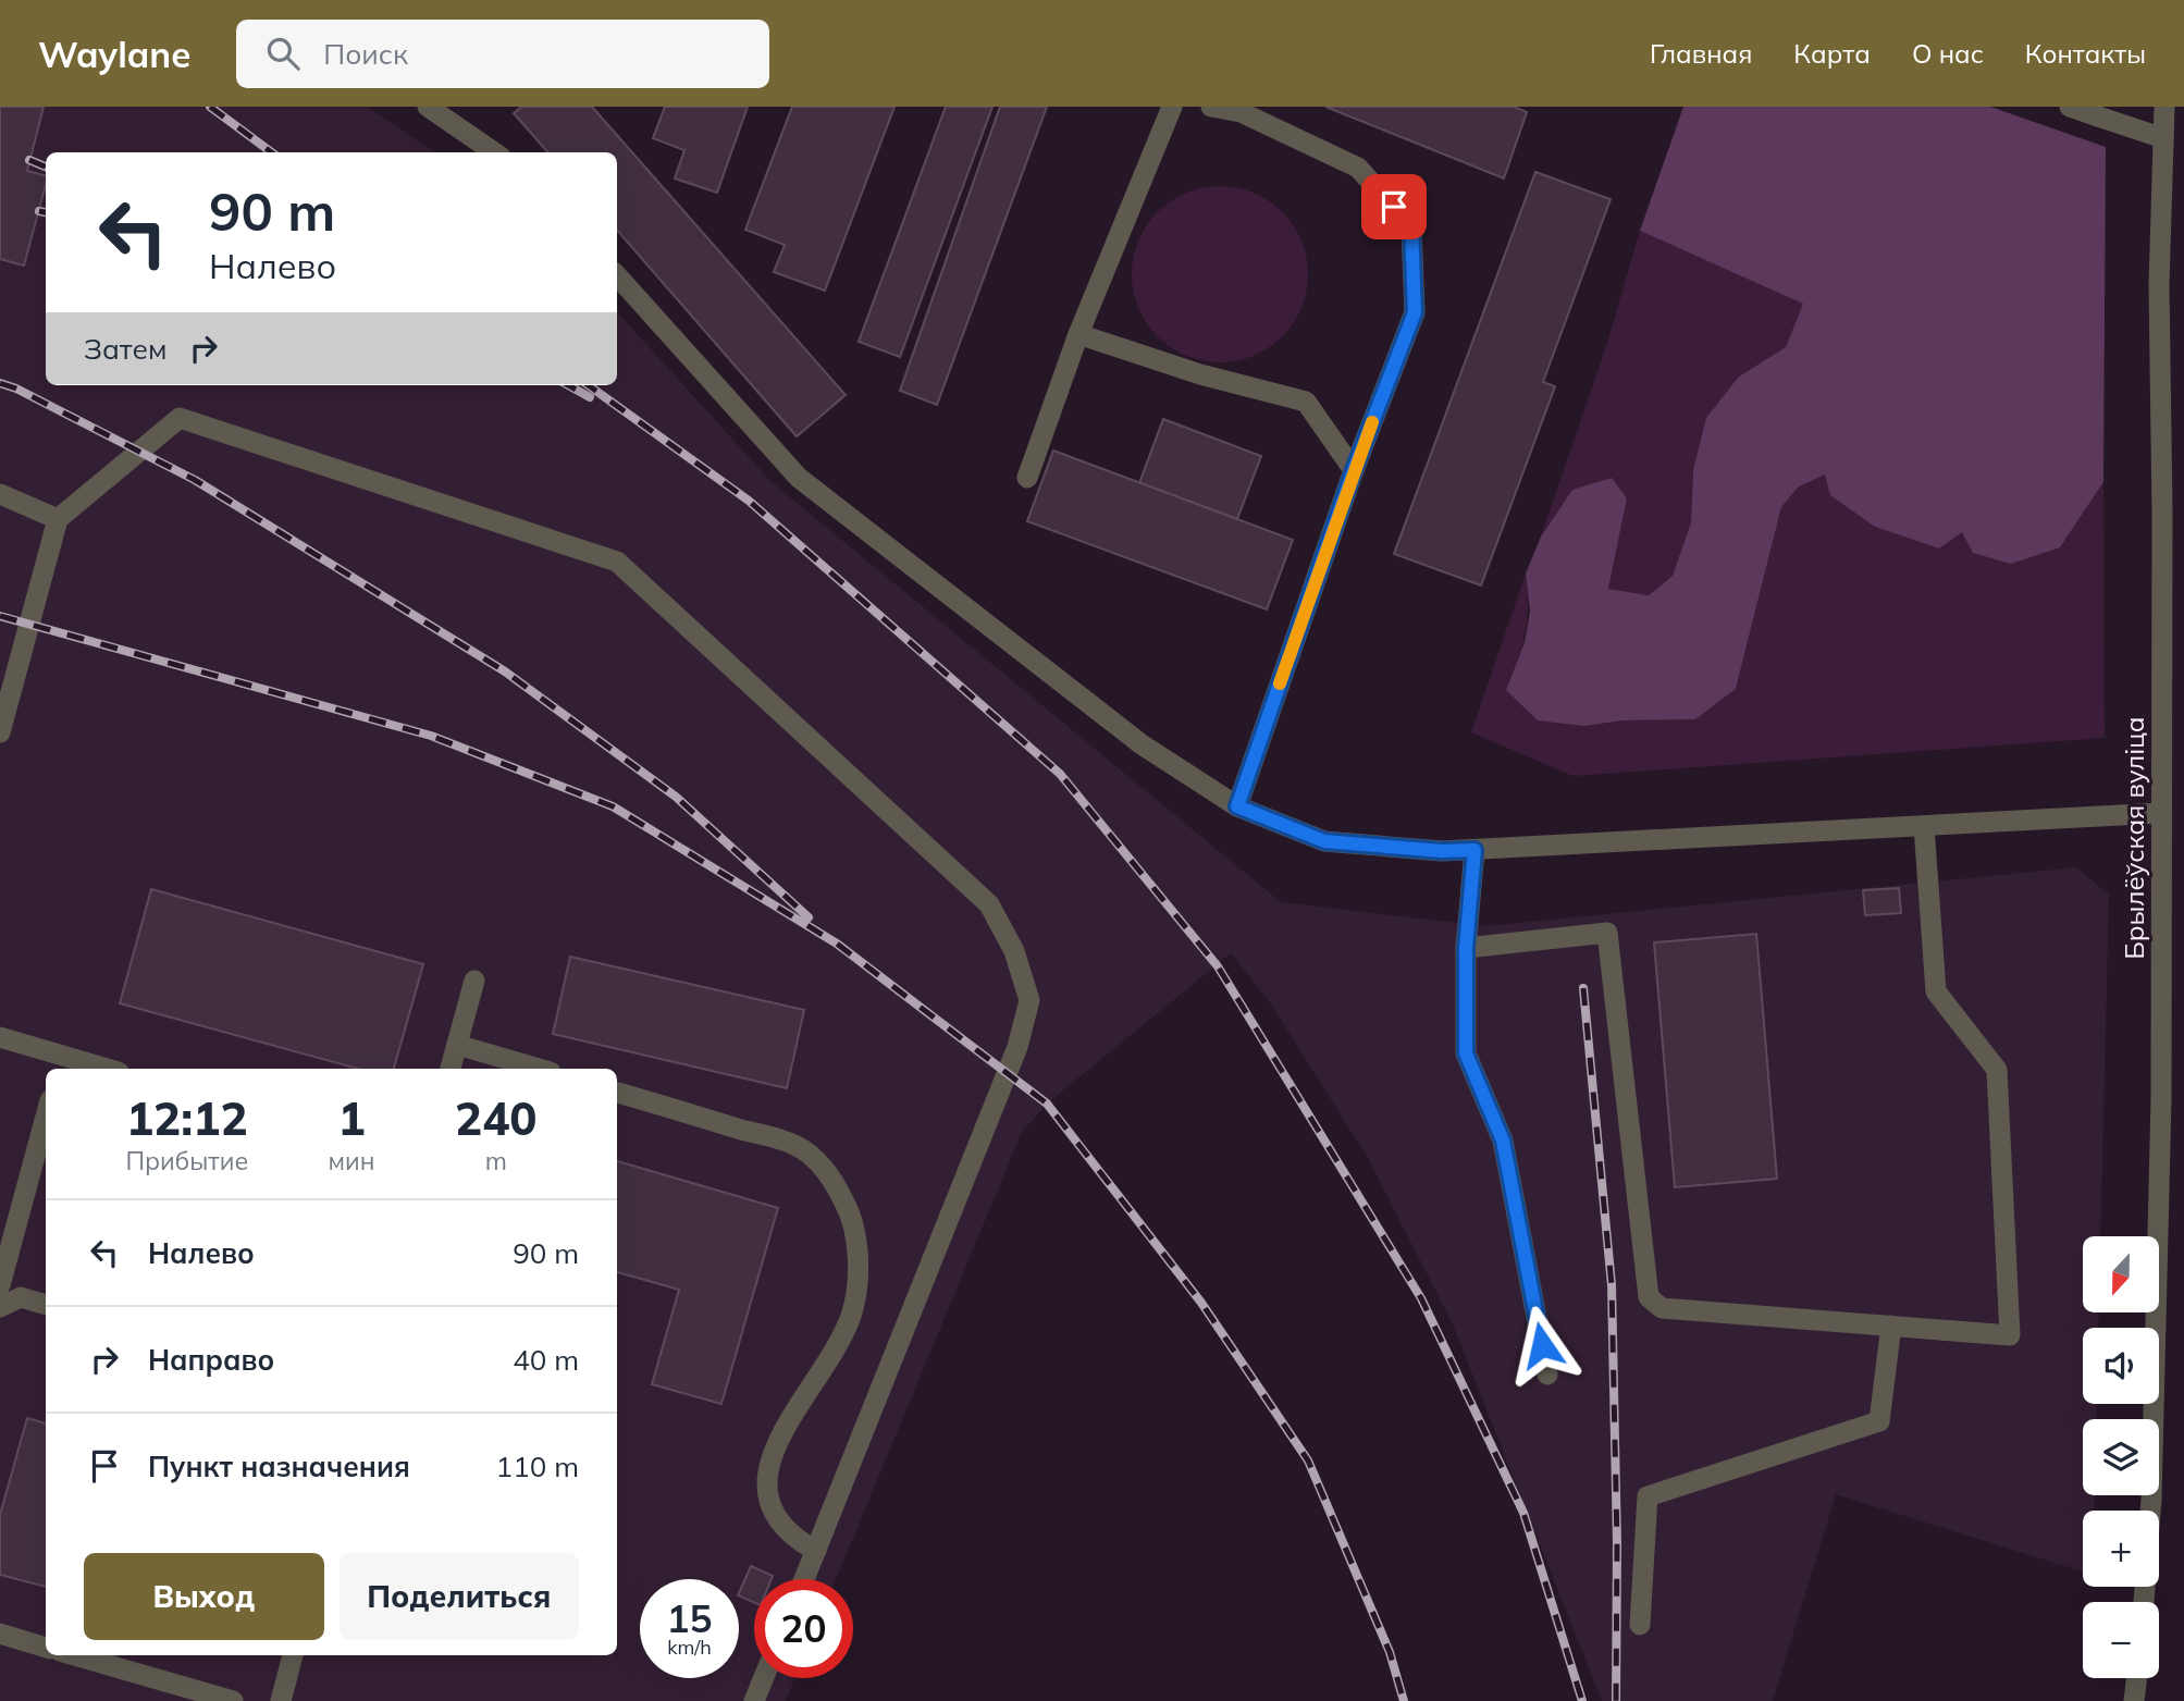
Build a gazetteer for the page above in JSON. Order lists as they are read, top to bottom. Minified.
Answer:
{"streets":{"street":["Брылёўская вуліца"]},"north":"bottom","page":{"header":"Waylane","search":"Поиск","nav":["Главная","Карта","О нас","Контакты"],"turn":["90 m","Налево"],"then":"Затем","eta":["12:12","Прибытие","1","мин","240","m"],"list":[{"name":"Налево","value":"90 m"},{"name":"Направо","value":"40 m"},{"name":"Пункт назначения","value":"110 m"}],"map_buttons":["+","−"],"buttons":["Выход","Поделиться"],"speed":"15 km/h","limit":"20"}}
